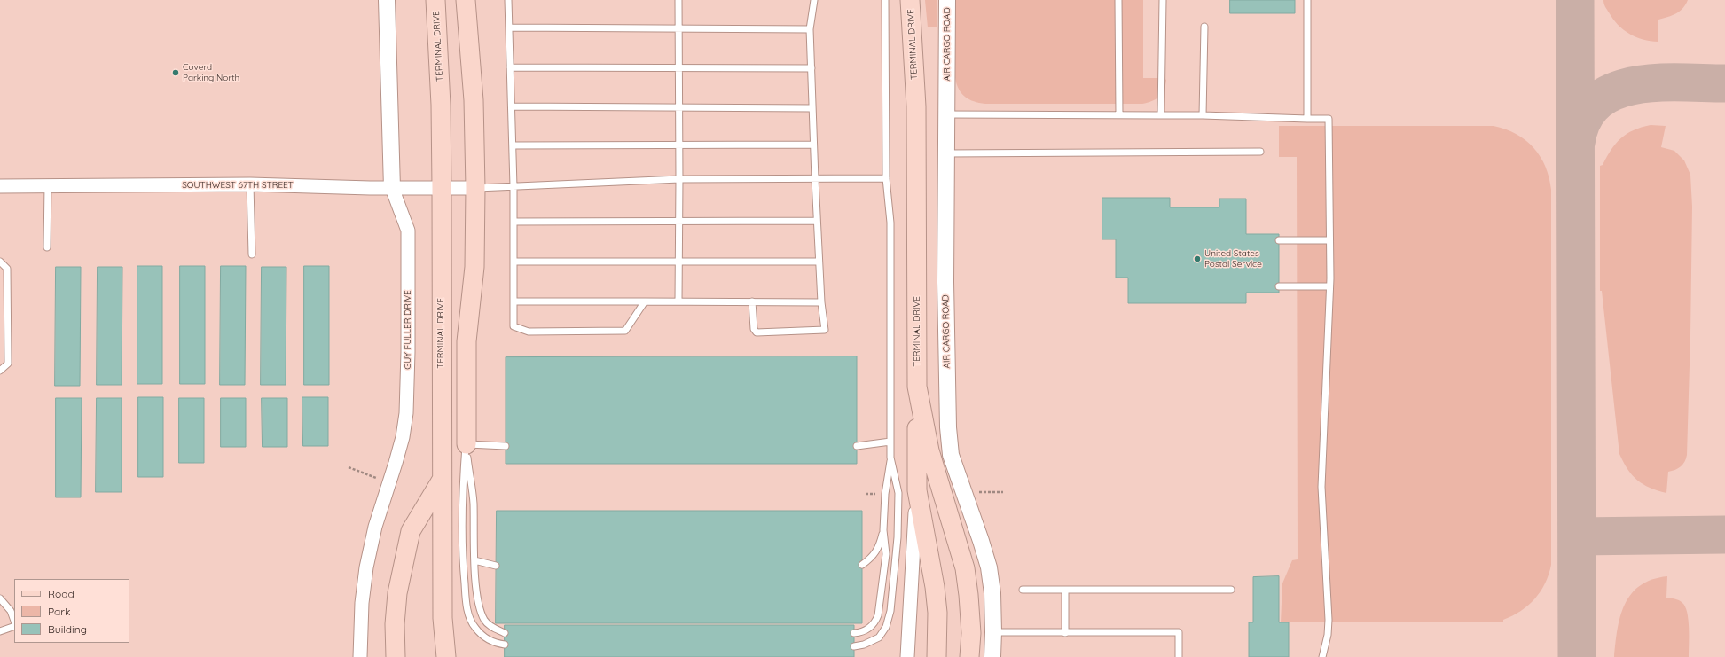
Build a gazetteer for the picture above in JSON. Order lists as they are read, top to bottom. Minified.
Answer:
{"streets":{"main road":["TERMINAL DRIVE"],"street":["AIR CARGO ROAD","SOUTHWEST 67TH STREET","GUY FULLER DRIVE"]},"crossings":[["TERMINAL DRIVE","SOUTHWEST 67TH STREET"],["SOUTHWEST 67TH STREET","GUY FULLER DRIVE"]],"places":["Coverd Parking North","United States Postal Service"],"legend":["Road","Park","Building"]}
